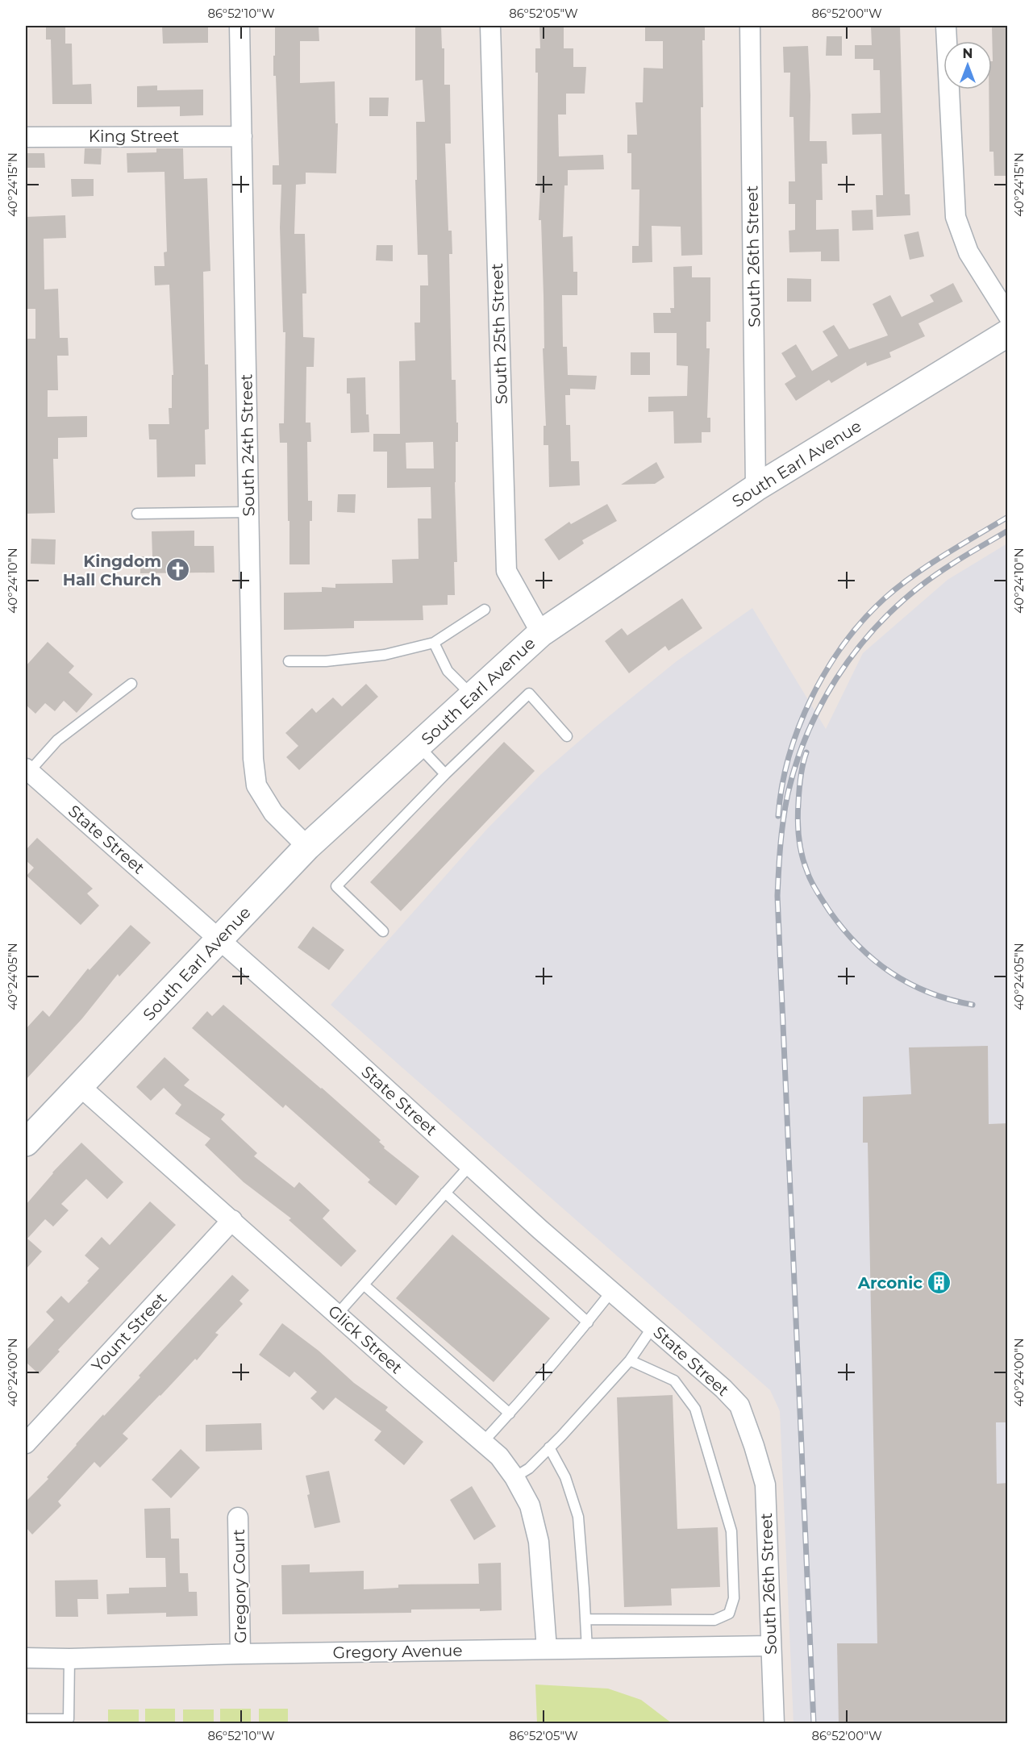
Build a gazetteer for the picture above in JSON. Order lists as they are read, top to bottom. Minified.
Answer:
{"streets":{"street":["King Street","South 26th Street","South 25th Street","South 24th Street","South Earl Avenue","State Street","Yount Street","Glick Street","Gregory Court","Gregory Avenue"]},"crossings":[["King Street","South 24th Street"],["South 26th Street","South Earl Avenue"],["South 26th Street","State Street"],["South 26th Street","Gregory Avenue"],["South 25th Street","South Earl Avenue"],["South 24th Street","South Earl Avenue"],["South Earl Avenue","State Street"],["South Earl Avenue","Glick Street"],["Yount Street","Glick Street"],["Glick Street","Gregory Avenue"],["Gregory Court","Gregory Avenue"]],"places":{"church":["Kingdom Hall Church"],"building":["Arconic"]},"north":"top","coordinates":["86°52'10\"W","86°52'05\"W","86°52'00\"W","40°24'15\"N","40°24'10\"N","40°24'05\"N","40°24'00\"N"]}
